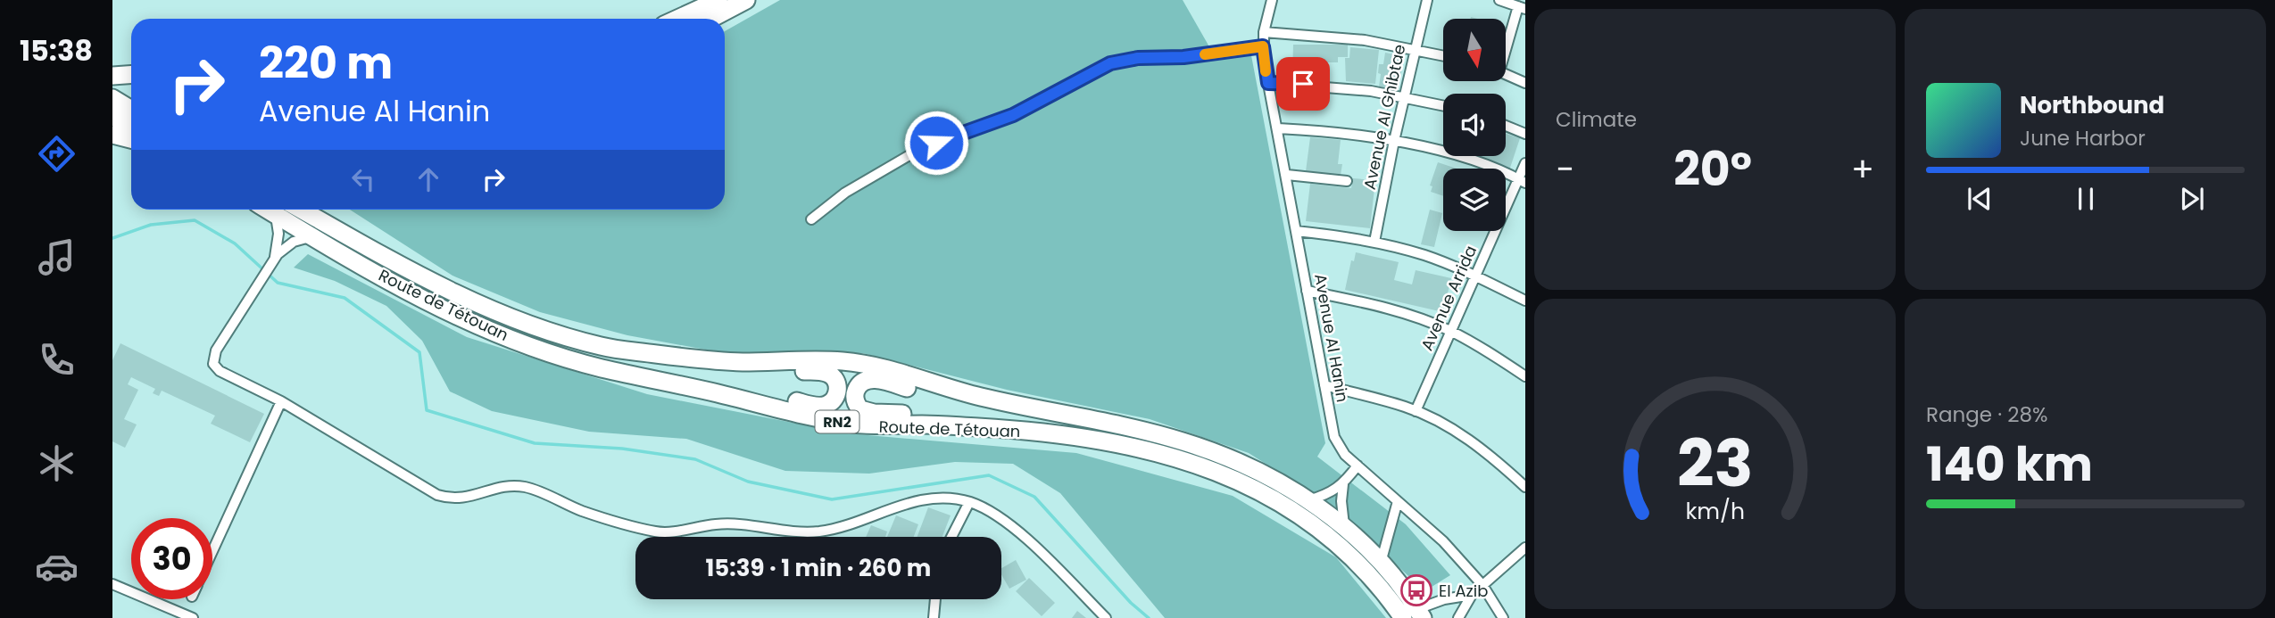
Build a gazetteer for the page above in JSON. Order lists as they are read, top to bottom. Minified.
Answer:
{"streets":{"highway":["Route de Tétouan","RN2"],"street":["Avenue Al Ghibtae","Avenue Arrida","Avenue Al Hanin"]},"places":{"bus stop":["El Azib"]},"north":"bottom","page":{"tabs":"15:38","tile":["Climate",["Range · 28%","140 km"]],"turn":["220 m","Avenue Al Hanin"],"song":["Northbound","June Harbor"],"heat":["−","20°","+"],"limit":"30","trip":"15:39 · 1 min · 260 m","gauge":["23","km/h"]}}
